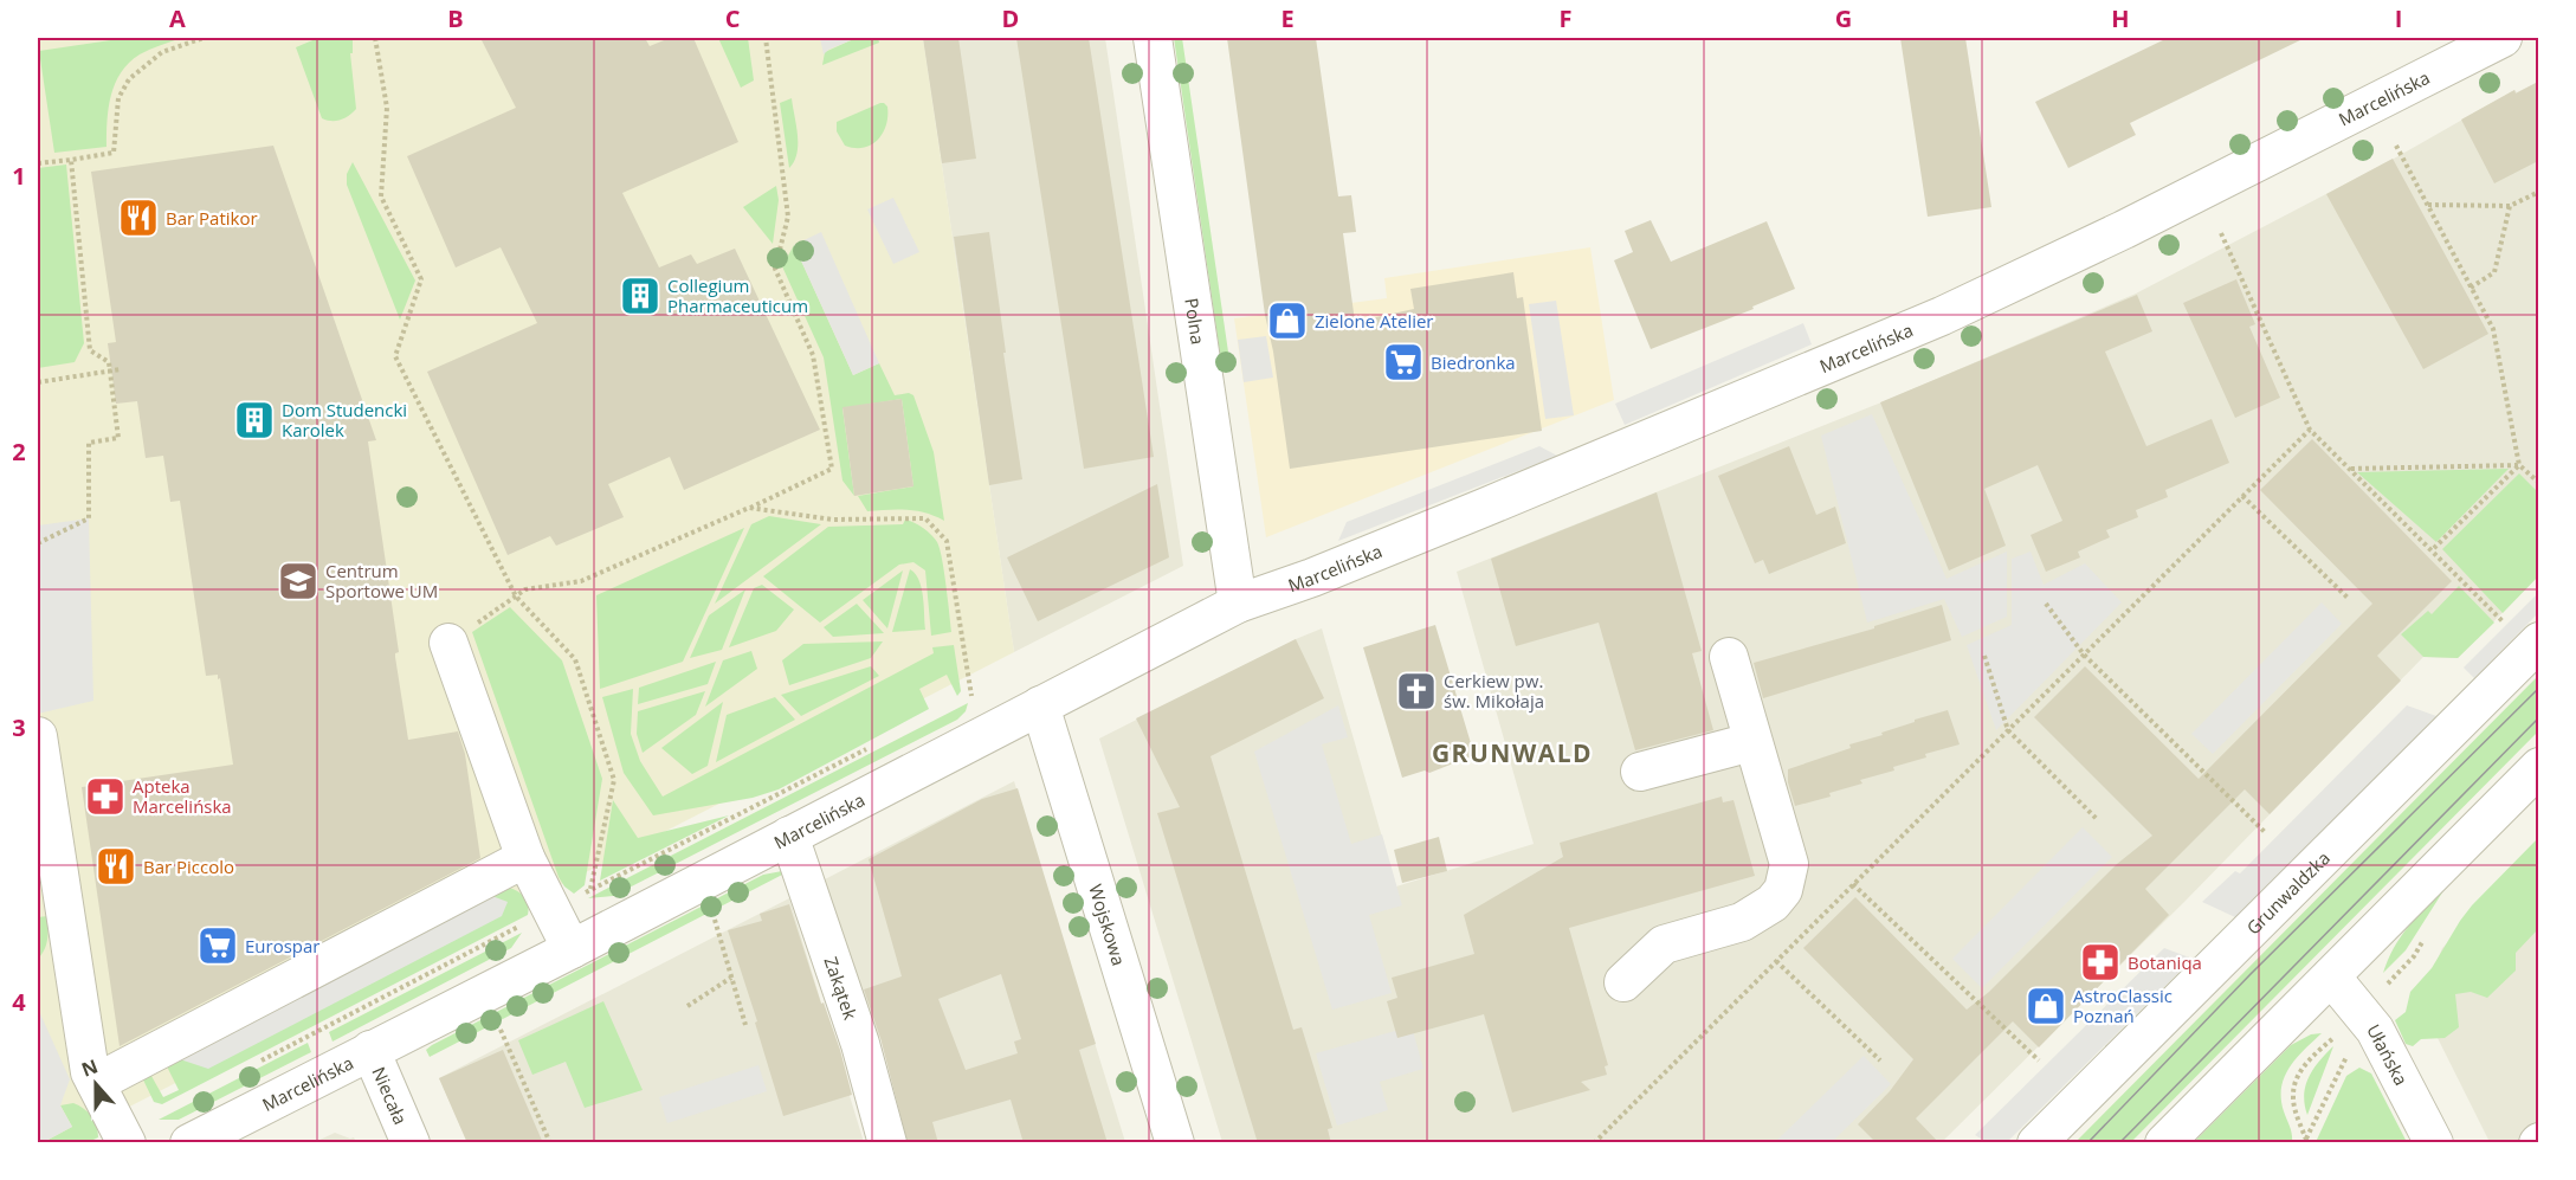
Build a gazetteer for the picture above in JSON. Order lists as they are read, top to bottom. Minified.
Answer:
{"streets":{"street":["Marcelińska","Polna","Grunwaldzka","Wojskowa","Zakątek","Ułańska","Niecała"]},"crossings":[["Marcelińska","Polna"],["Marcelińska","Wojskowa"],["Marcelińska","Zakątek"],["Marcelińska","Niecała"]],"districts":["GRUNWALD"],"places":{"restaurant":["Bar Patikor","Bar Piccolo"],"building":["Collegium Pharmaceuticum","Dom Studencki Karolek"],"shop":["Zielone Atelier","AstroClassic Poznań"],"supermarket":["Biedronka","Eurospar"],"school or university":["Centrum Sportowe UM"],"church":["Cerkiew pw. św. Mikołaja"],"pharmacy":["Apteka Marcelińska","Botaniqa"]},"north":"top","grid":{"columns":["A","B","C","D","E","F","G","H","I"],"rows":["1","2","3","4"]}}
